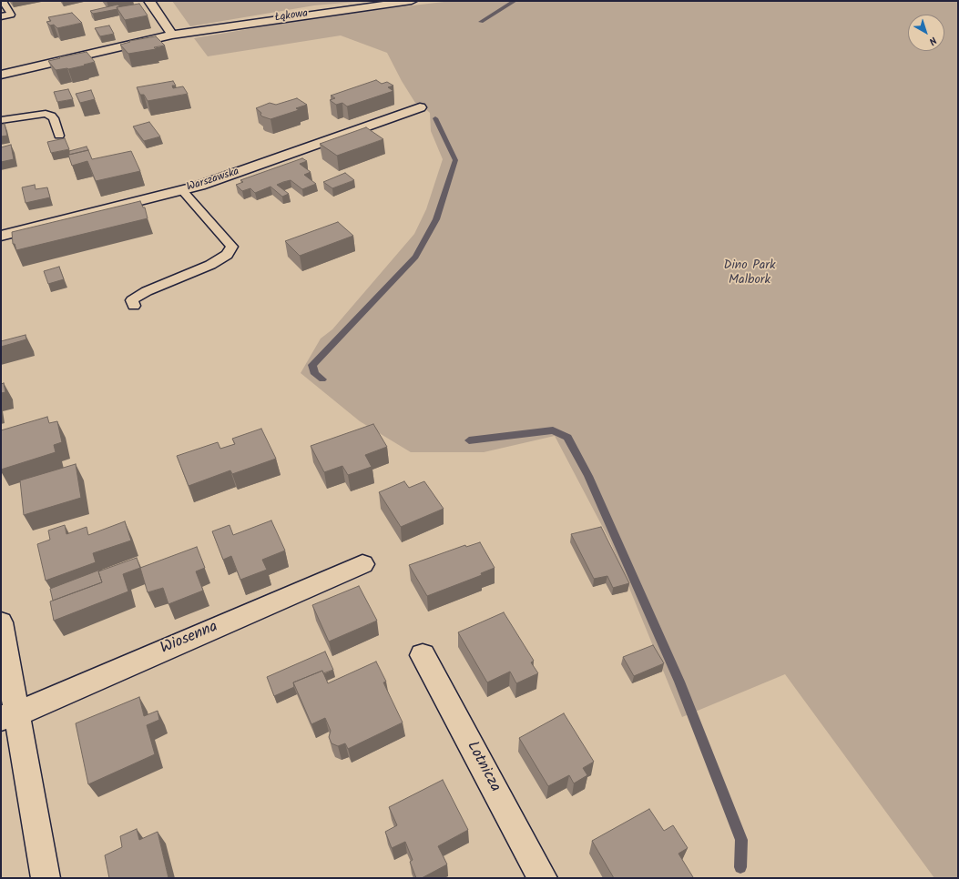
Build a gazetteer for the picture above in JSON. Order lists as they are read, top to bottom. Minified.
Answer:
{"streets":{"street":["Łąkowa","Warszawska","Wiosenna","Lotnicza"]},"parks":["Dino Park Malbork"],"north":"bottom right"}
